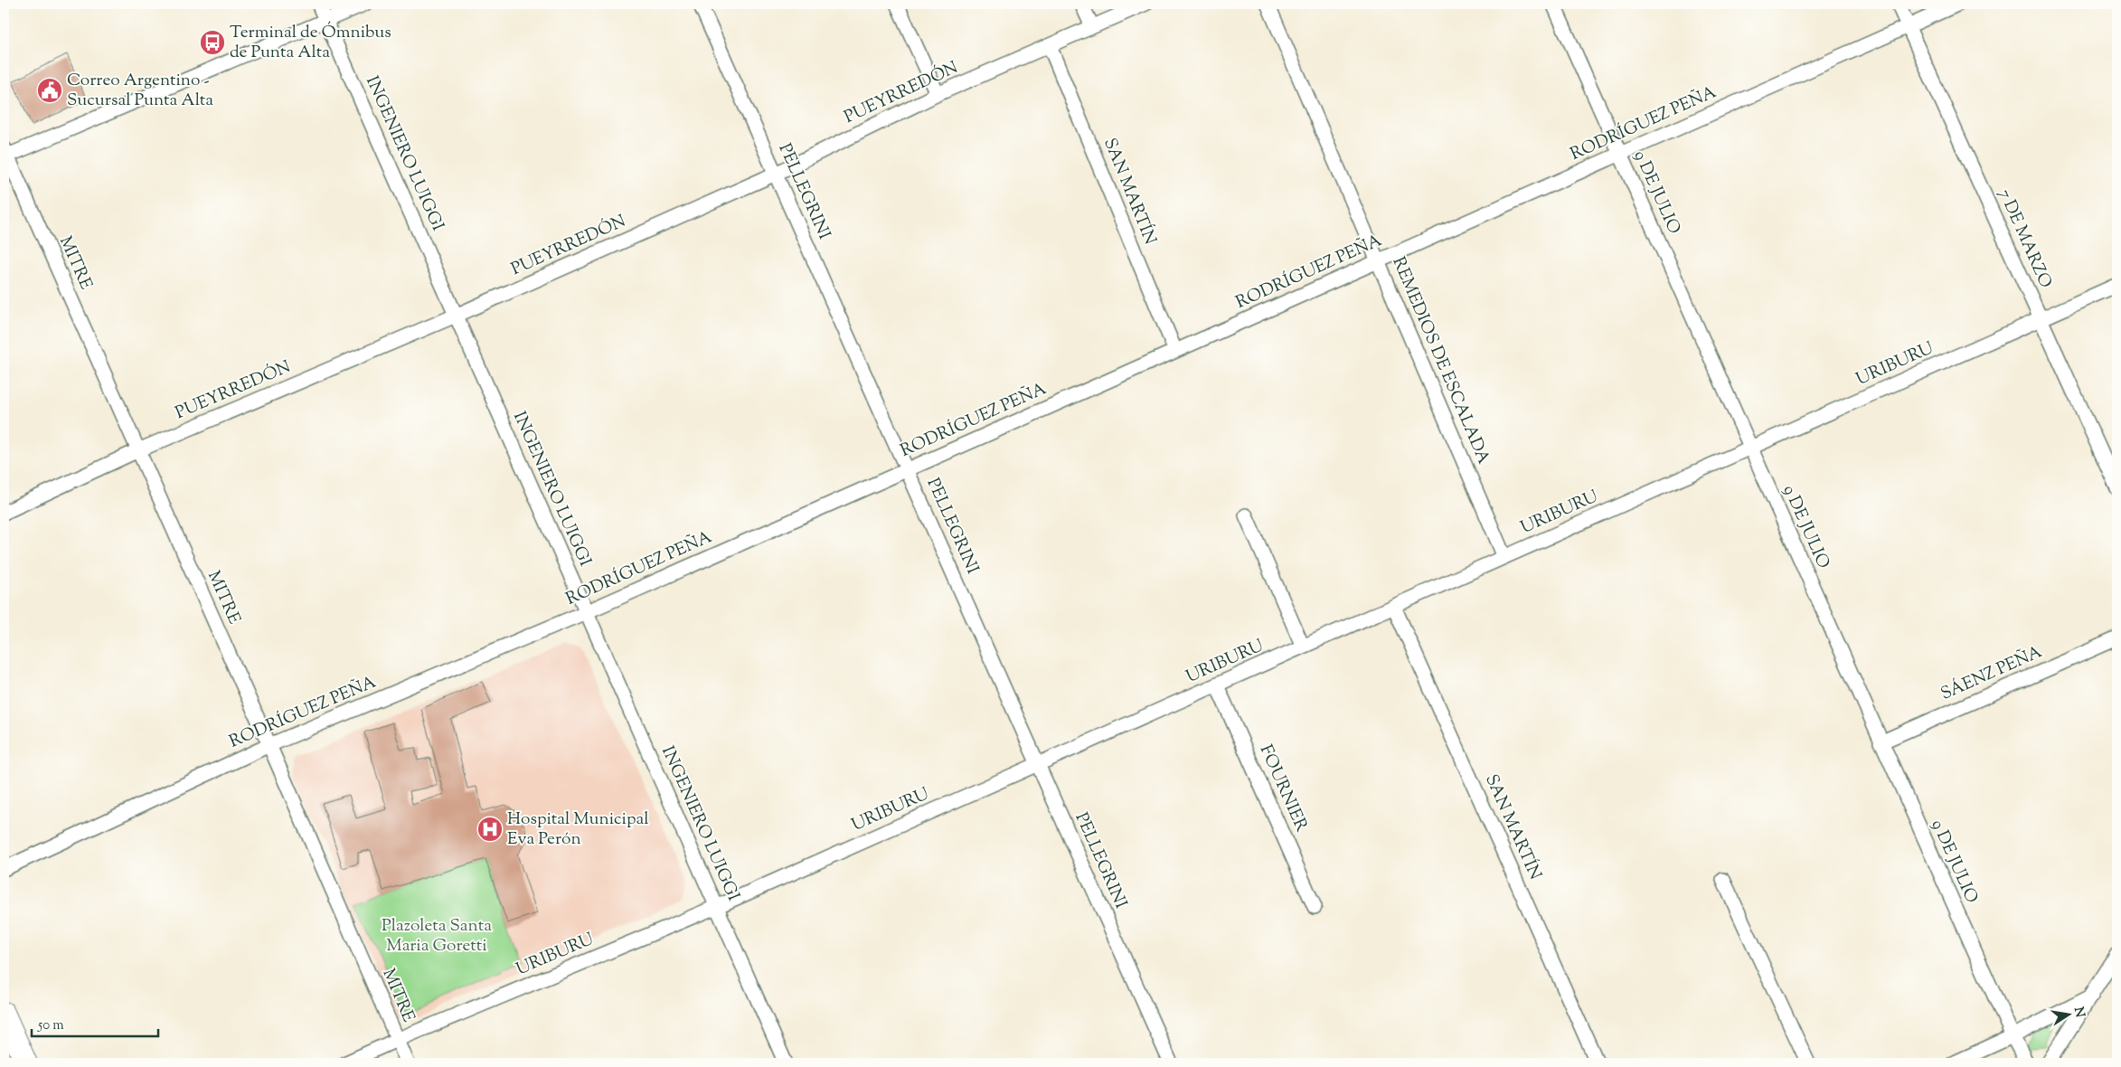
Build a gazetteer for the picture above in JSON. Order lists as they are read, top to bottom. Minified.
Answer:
{"streets":{"street":["PUEYRREDÓN","RODRÍGUEZ PEÑA","INGENIERO LUIGGI","PELLEGRINI","SAN MARTÍN","9 DE JULIO","7 DE MARZO","MITRE","REMEDIOS DE ESCALADA","URIBURU","SÁENZ PEÑA","FOURNIER"]},"crossings":[["PUEYRREDÓN","INGENIERO LUIGGI"],["PUEYRREDÓN","PELLEGRINI"],["PUEYRREDÓN","SAN MARTÍN"],["PUEYRREDÓN","MITRE"],["RODRÍGUEZ PEÑA","INGENIERO LUIGGI"],["RODRÍGUEZ PEÑA","PELLEGRINI"],["RODRÍGUEZ PEÑA","SAN MARTÍN"],["RODRÍGUEZ PEÑA","9 DE JULIO"],["RODRÍGUEZ PEÑA","7 DE MARZO"],["RODRÍGUEZ PEÑA","MITRE"],["RODRÍGUEZ PEÑA","REMEDIOS DE ESCALADA"],["INGENIERO LUIGGI","URIBURU"],["PELLEGRINI","URIBURU"],["SAN MARTÍN","URIBURU"],["9 DE JULIO","URIBURU"],["9 DE JULIO","SÁENZ PEÑA"],["7 DE MARZO","URIBURU"],["MITRE","URIBURU"],["REMEDIOS DE ESCALADA","URIBURU"],["URIBURU","FOURNIER"]],"parks":["Plazoleta Santa Maria Goretti"],"places":{"bus stop":["Terminal de Ómnibus de Punta Alta"],"public building":["Correo Argentino - Sucursal Punta Alta"],"hospital":["Hospital Municipal Eva Perón"]},"scale_bar":"50 m","north":"right"}
